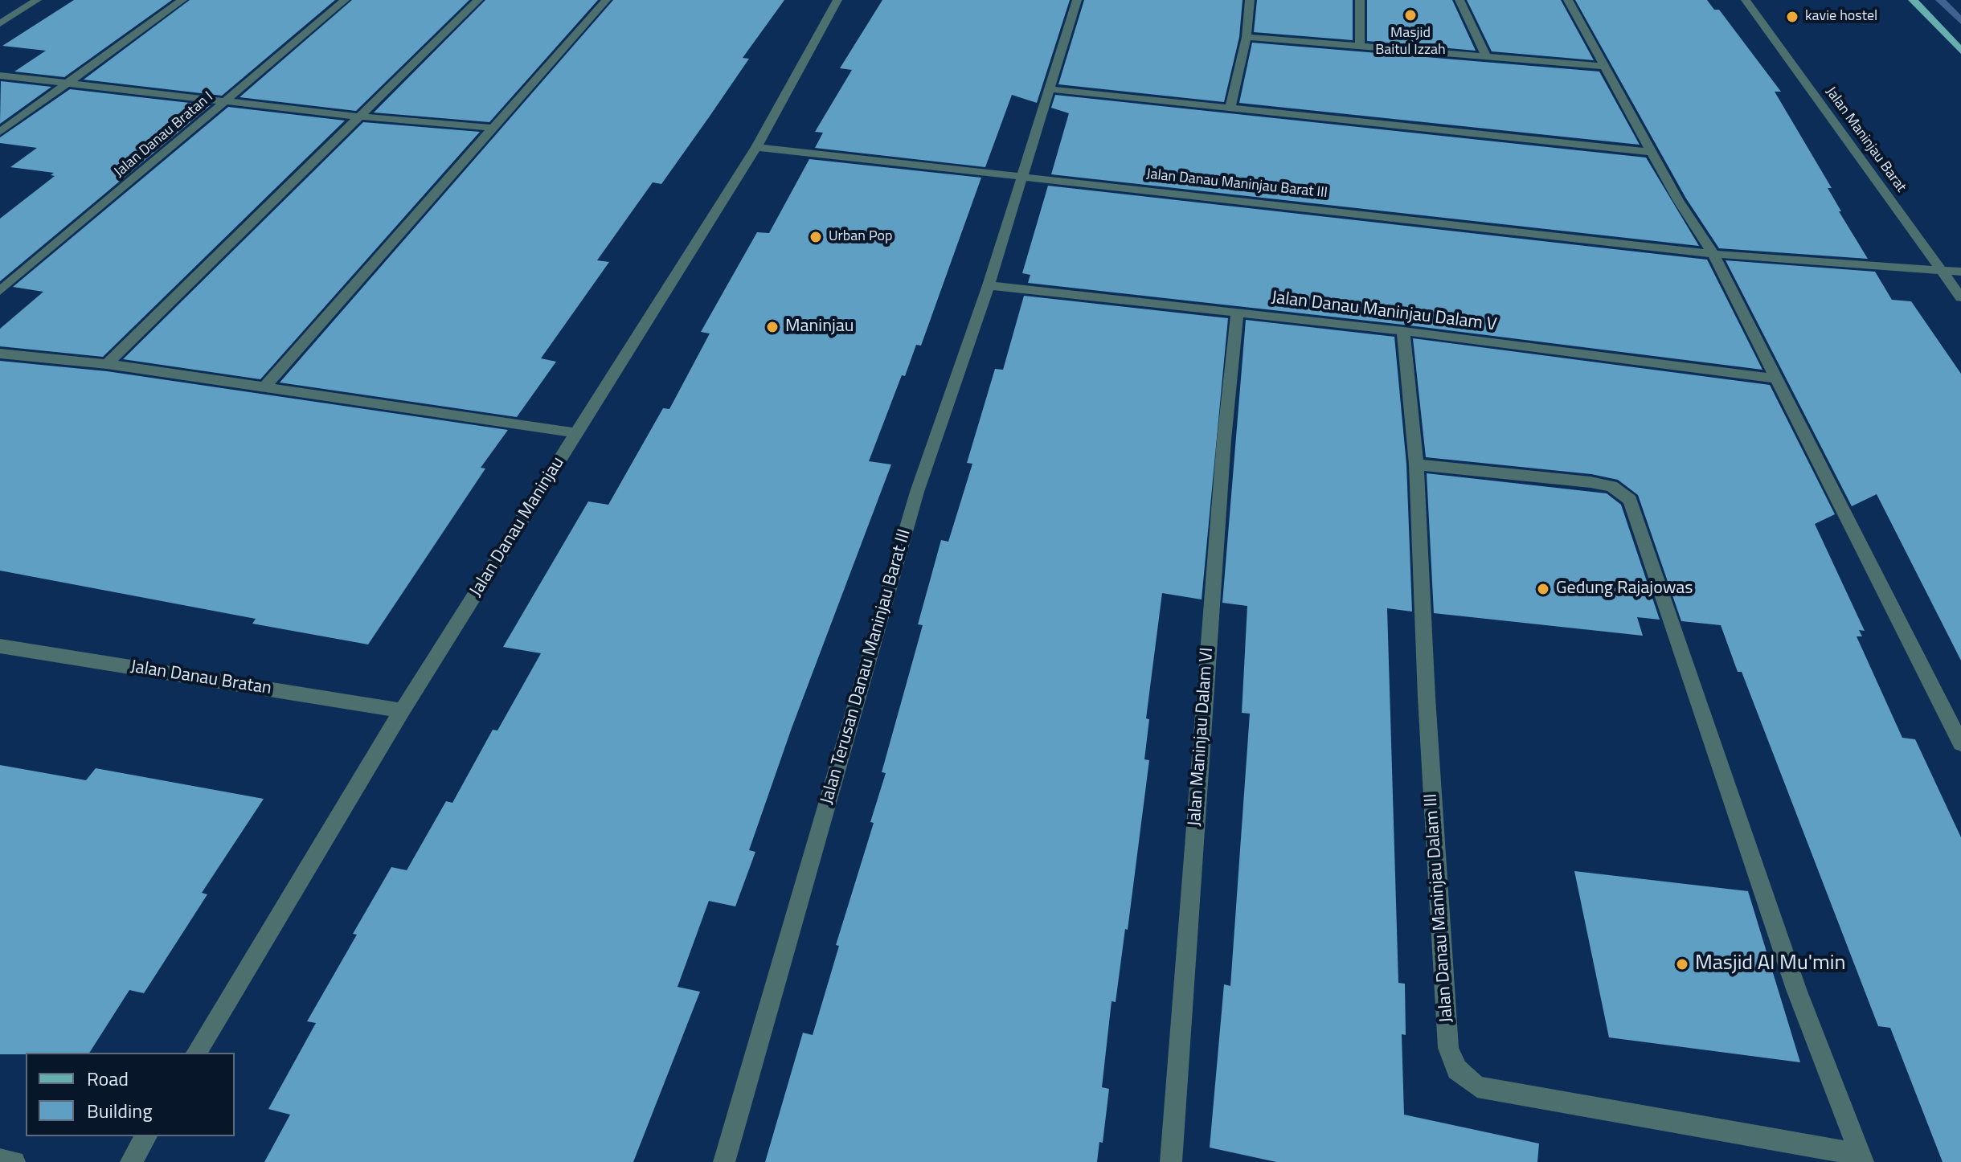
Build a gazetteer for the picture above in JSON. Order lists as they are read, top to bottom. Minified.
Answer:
{"streets":{"street":["Jalan Danau Bratan I","Jalan Maninjau Barat","Jalan Danau Maninjau Barat III","Jalan Danau Maninjau Dalam V","Jalan Danau Maninjau","Jalan Terusan Danau Maninjau Barat III","Jalan Danau Bratan","Jalan Maninjau Dalam VI","Jalan Danau Maninjau Dalam III"]},"crossings":[["Jalan Maninjau Barat","Jalan Danau Maninjau Barat III"],["Jalan Danau Maninjau Barat III","Jalan Danau Maninjau"],["Jalan Danau Maninjau Barat III","Jalan Terusan Danau Maninjau Barat III"],["Jalan Danau Maninjau Dalam V","Jalan Terusan Danau Maninjau Barat III"],["Jalan Danau Maninjau Dalam V","Jalan Maninjau Dalam VI"],["Jalan Danau Maninjau Dalam V","Jalan Danau Maninjau Dalam III"],["Jalan Danau Maninjau","Jalan Danau Bratan"]],"places":["Masjid Baitul Izzah","kavie hostel","Urban Pop","Maninjau","Gedung Rajajowas","Masjid Al Mu'min"],"legend":["Road","Building"]}
